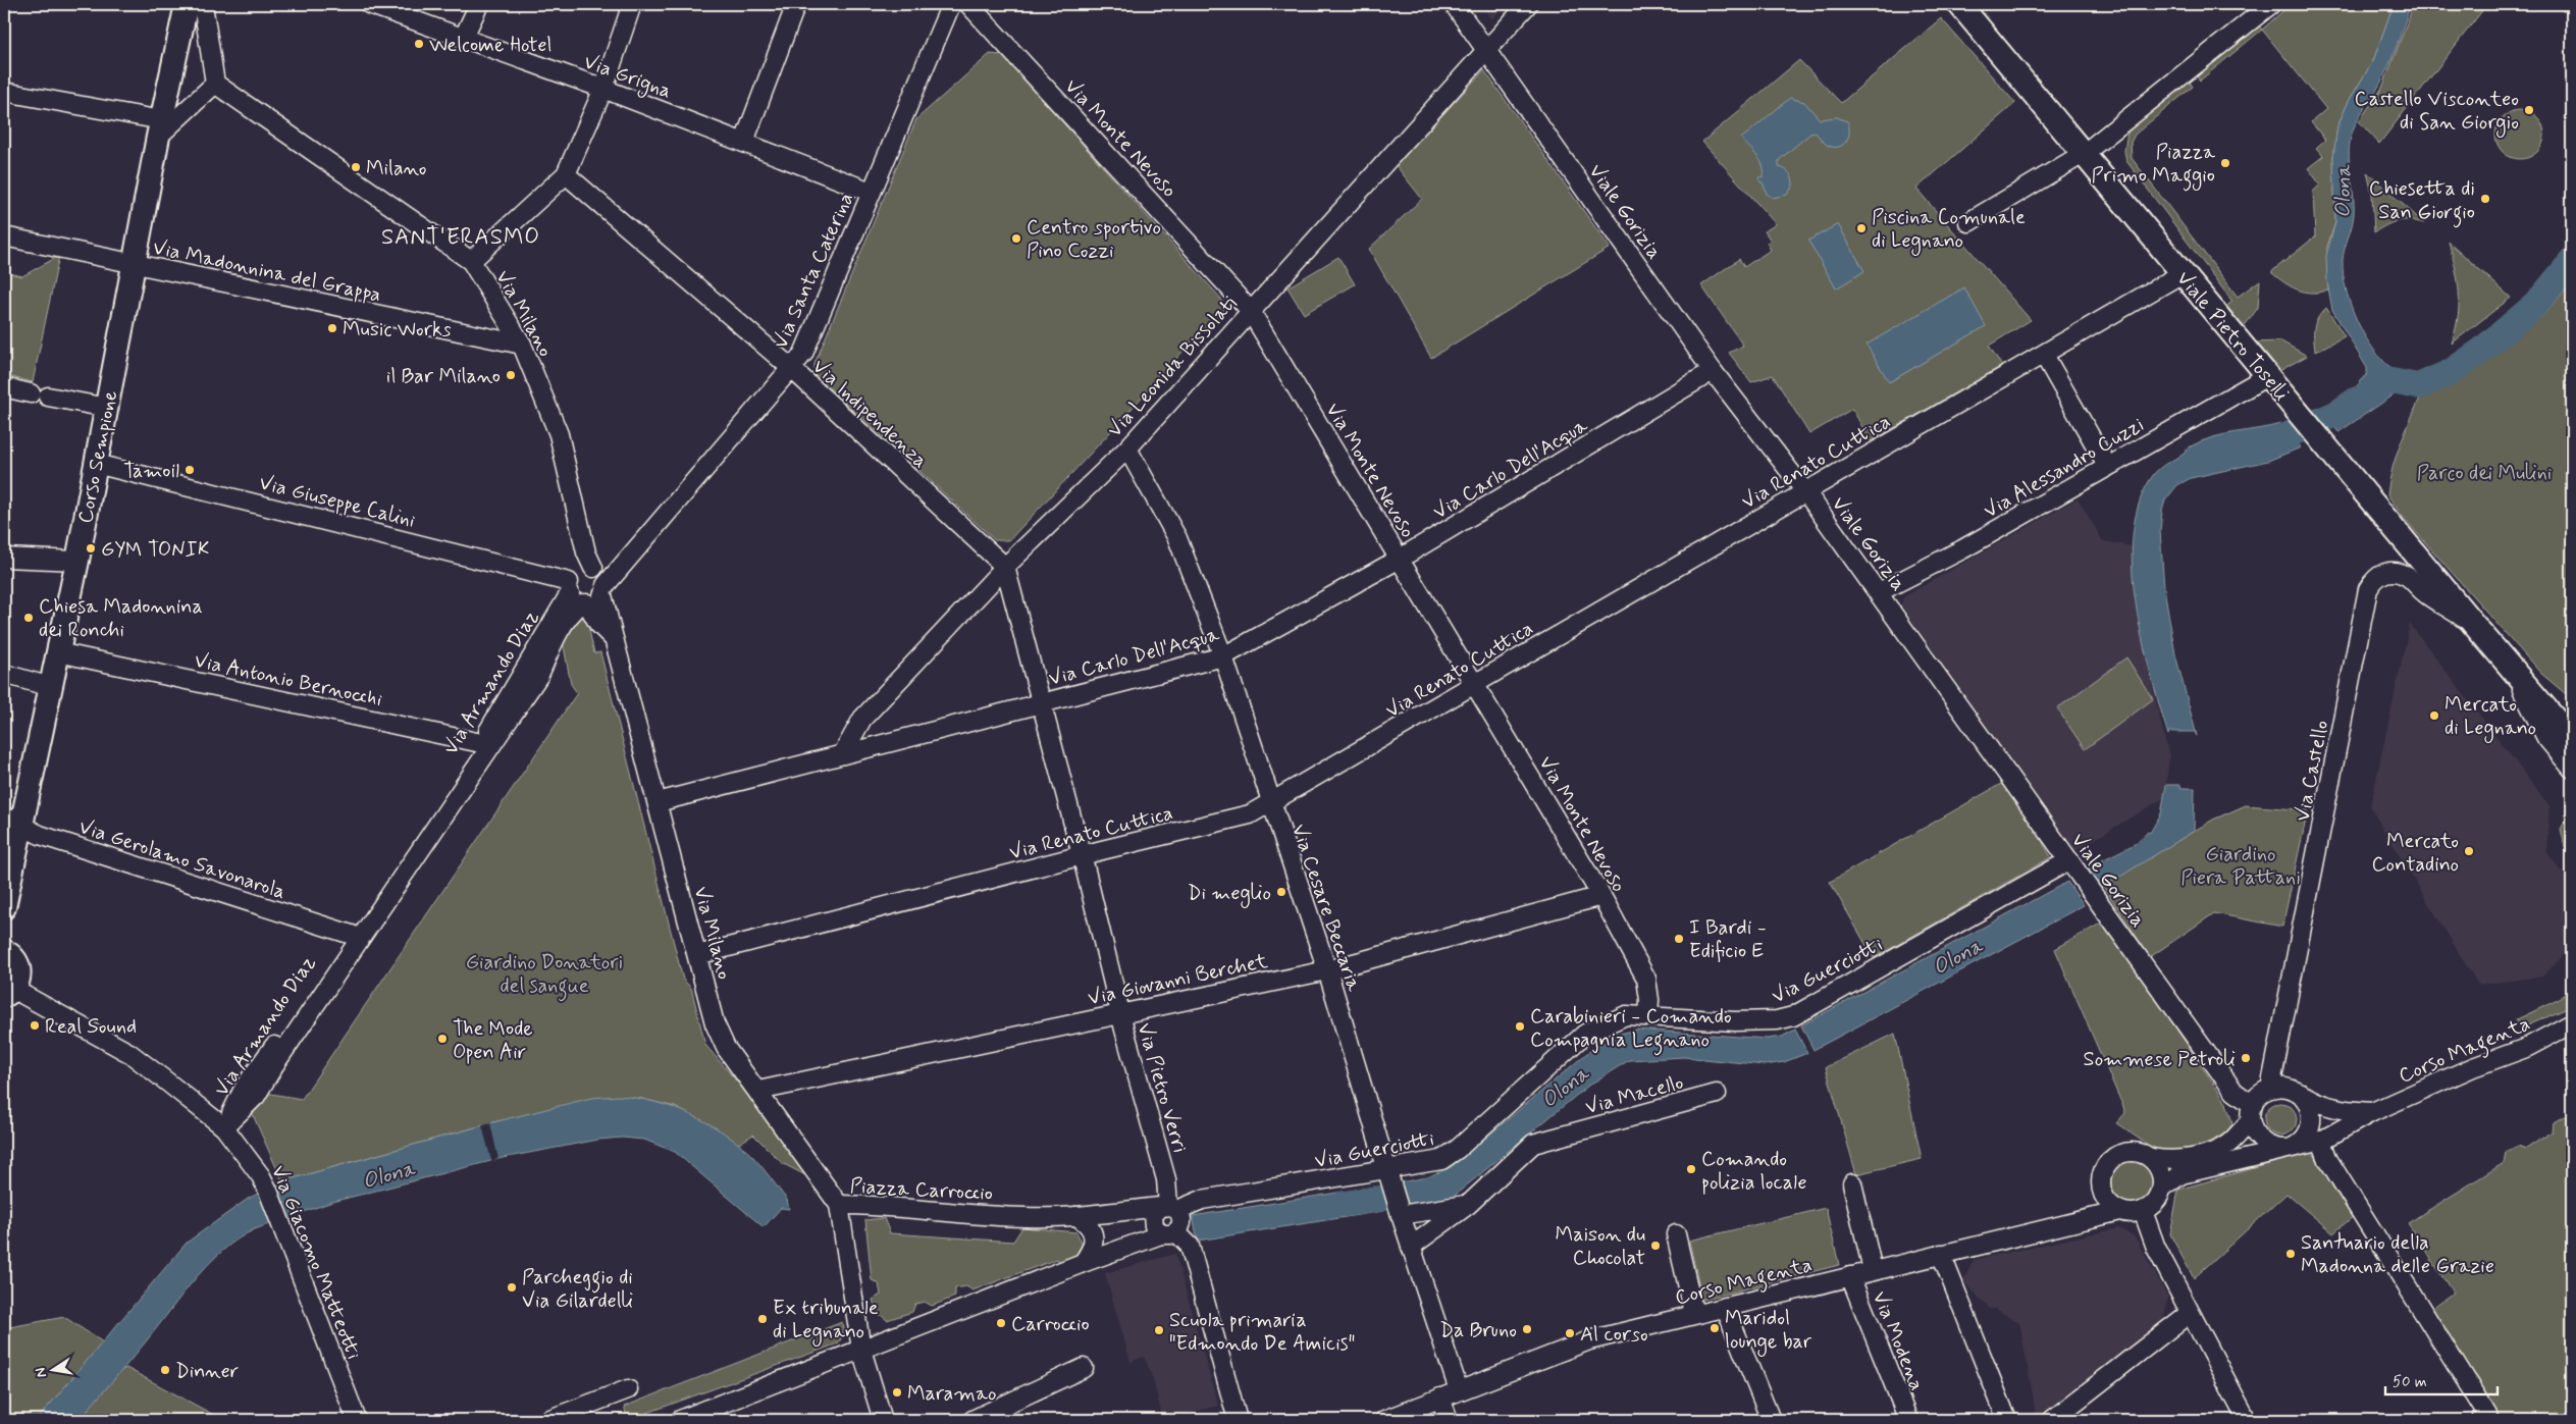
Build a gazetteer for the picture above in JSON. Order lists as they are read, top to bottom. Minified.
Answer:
{"streets":{"main road":["Viale Pietro Toselli","Corso Sempione"],"street":["Via Grigna","Via Monte Nevoso","Viale Gorizia","Via Madonnina del Grappa","Via Santa Caterina","Via Milano","Via Leonida Bissolati","Via Indipendenza","Via Renato Cuttica","Via Alessandro Cuzzi","Via Carlo Dell'Acqua","Via Giuseppe Calini","Via Antonio Bernocchi","Via Armando Diaz","Via Castello","Via Gerolamo Savonarola","Via Cesare Beccaria","Via Guerciotti","Via Giovanni Berchet","Corso Magenta","Via Pietro Verri","Via Macello","Piazza Carroccio","Via Giacomo Matteotti","Via Modena"]},"crossings":[["Via Grigna","Via Santa Caterina"],["Via Monte Nevoso","Via Leonida Bissolati"],["Via Monte Nevoso","Via Renato Cuttica"],["Via Monte Nevoso","Via Carlo Dell'Acqua"],["Via Monte Nevoso","Via Guerciotti"],["Via Monte Nevoso","Via Giovanni Berchet"],["Viale Gorizia","Via Leonida Bissolati"],["Viale Gorizia","Via Renato Cuttica"],["Viale Gorizia","Via Alessandro Cuzzi"],["Viale Gorizia","Via Carlo Dell'Acqua"],["Viale Gorizia","Via Castello"],["Viale Gorizia","Via Guerciotti"],["Viale Gorizia","Corso Magenta"],["Via Madonnina del Grappa","Via Milano"],["Via Madonnina del Grappa","Corso Sempione"],["Via Santa Caterina","Via Milano"],["Via Santa Caterina","Via Indipendenza"],["Via Santa Caterina","Via Giuseppe Calini"],["Via Santa Caterina","Via Armando Diaz"],["Via Milano","Via Renato Cuttica"],["Via Milano","Via Carlo Dell'Acqua"],["Via Milano","Via Giuseppe Calini"],["Via Milano","Via Armando Diaz"],["Via Milano","Via Giovanni Berchet"],["Via Milano","Piazza Carroccio"],["Viale Pietro Toselli","Via Renato Cuttica"],["Viale Pietro Toselli","Via Alessandro Cuzzi"],["Viale Pietro Toselli","Via Castello"],["Via Leonida Bissolati","Via Indipendenza"],["Via Leonida Bissolati","Via Carlo Dell'Acqua"],["Via Leonida Bissolati","Via Cesare Beccaria"],["Via Leonida Bissolati","Via Pietro Verri"],["Via Indipendenza","Via Pietro Verri"],["Corso Sempione","Via Giuseppe Calini"],["Corso Sempione","Via Antonio Bernocchi"],["Corso Sempione","Via Gerolamo Savonarola"],["Via Renato Cuttica","Via Cesare Beccaria"],["Via Renato Cuttica","Via Pietro Verri"],["Via Carlo Dell'Acqua","Via Cesare Beccaria"],["Via Carlo Dell'Acqua","Via Pietro Verri"],["Via Giuseppe Calini","Via Armando Diaz"],["Via Antonio Bernocchi","Via Armando Diaz"],["Via Armando Diaz","Via Gerolamo Savonarola"],["Via Armando Diaz","Via Giacomo Matteotti"],["Via Castello","Corso Magenta"],["Via Cesare Beccaria","Via Guerciotti"],["Via Cesare Beccaria","Via Giovanni Berchet"],["Via Cesare Beccaria","Corso Magenta"],["Via Guerciotti","Via Pietro Verri"],["Via Guerciotti","Piazza Carroccio"],["Via Giovanni Berchet","Via Pietro Verri"],["Corso Magenta","Via Modena"],["Via Pietro Verri","Piazza Carroccio"]],"districts":["SANT'ERASMO"],"water":["Olona"],"parks":["Parco dei Mulini","Giardino Piera Pattani","Giardino Donatori del sangue"],"places":["Welcome Hotel","Castello Visconteo di San Giorgio","Piazza Primo Maggio","Milano","Chiesetta di San Giorgio","Piscina Comunale di Legnano","Centro sportivo Pino Cozzi","Music Works","il Bar Milano","Tamoil","GYM TONIK","Chiesa Madonnina dei Ronchi","Mercato di Legnano","Mercato Contadino","Di meglio","I Bardi - Edificio E","Real Sound","Carabinieri - Comando Compagnia Legnano","The Mode Open Air","Sommese Petroli","Comando polizia locale","Maison du Chocolat","Santuario della Madonna delle Grazie","Parcheggio di Via Gilardelli","Ex tribunale di Legnano","Carroccio","Maridol lounge bar","Da Bruno","Scuola primaria \"Edmondo De Amicis\"","Al corso","Dinner","Maramao"],"scale_bar":"50 m","north":"left"}
